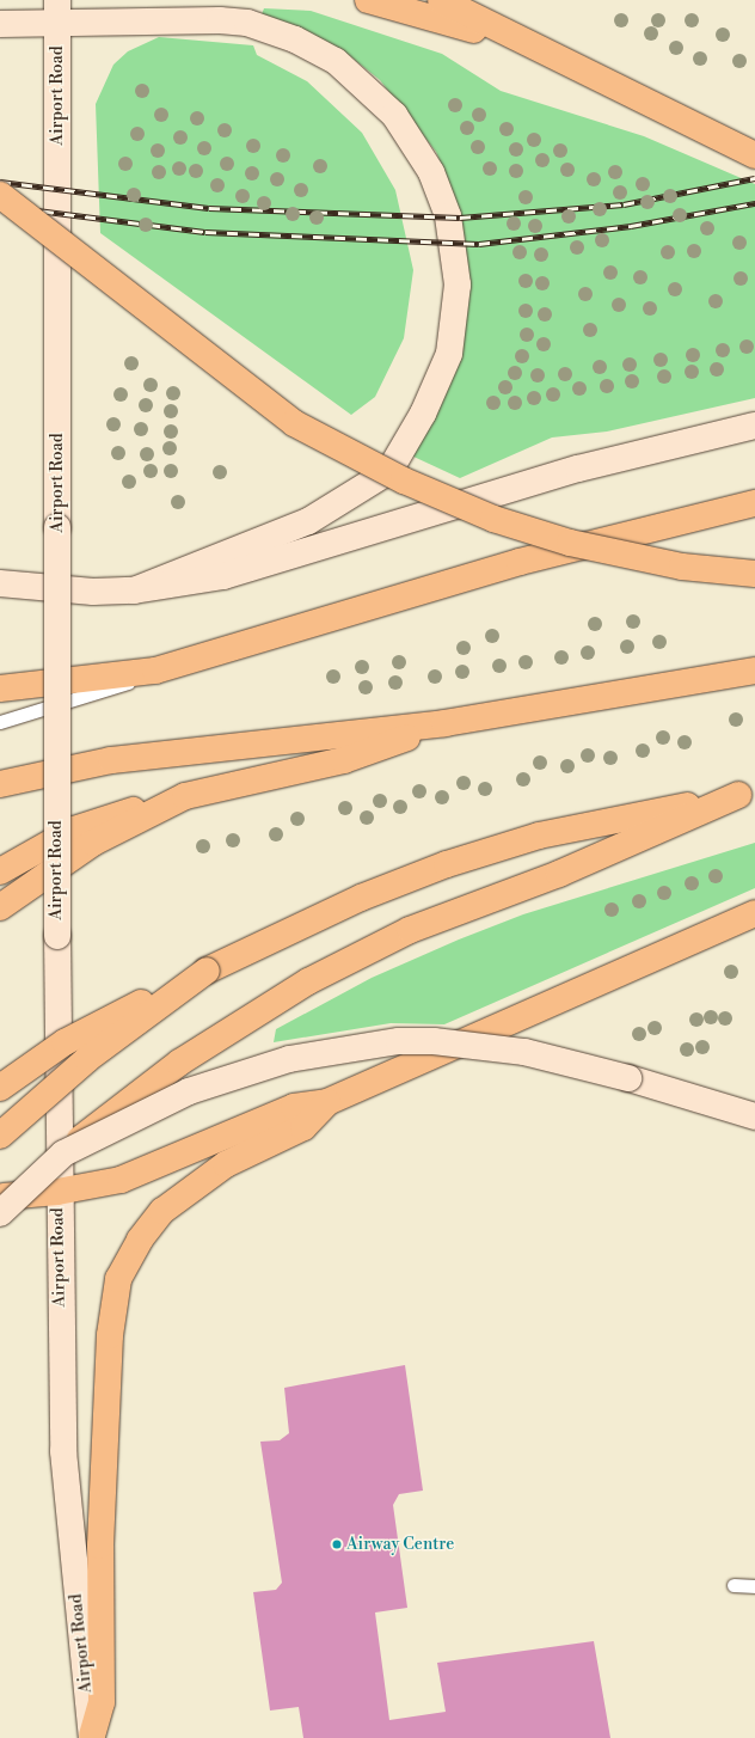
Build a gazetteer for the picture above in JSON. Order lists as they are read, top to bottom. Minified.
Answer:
{"streets":{"street":["Airport Road"]},"places":["Airway Centre"]}
